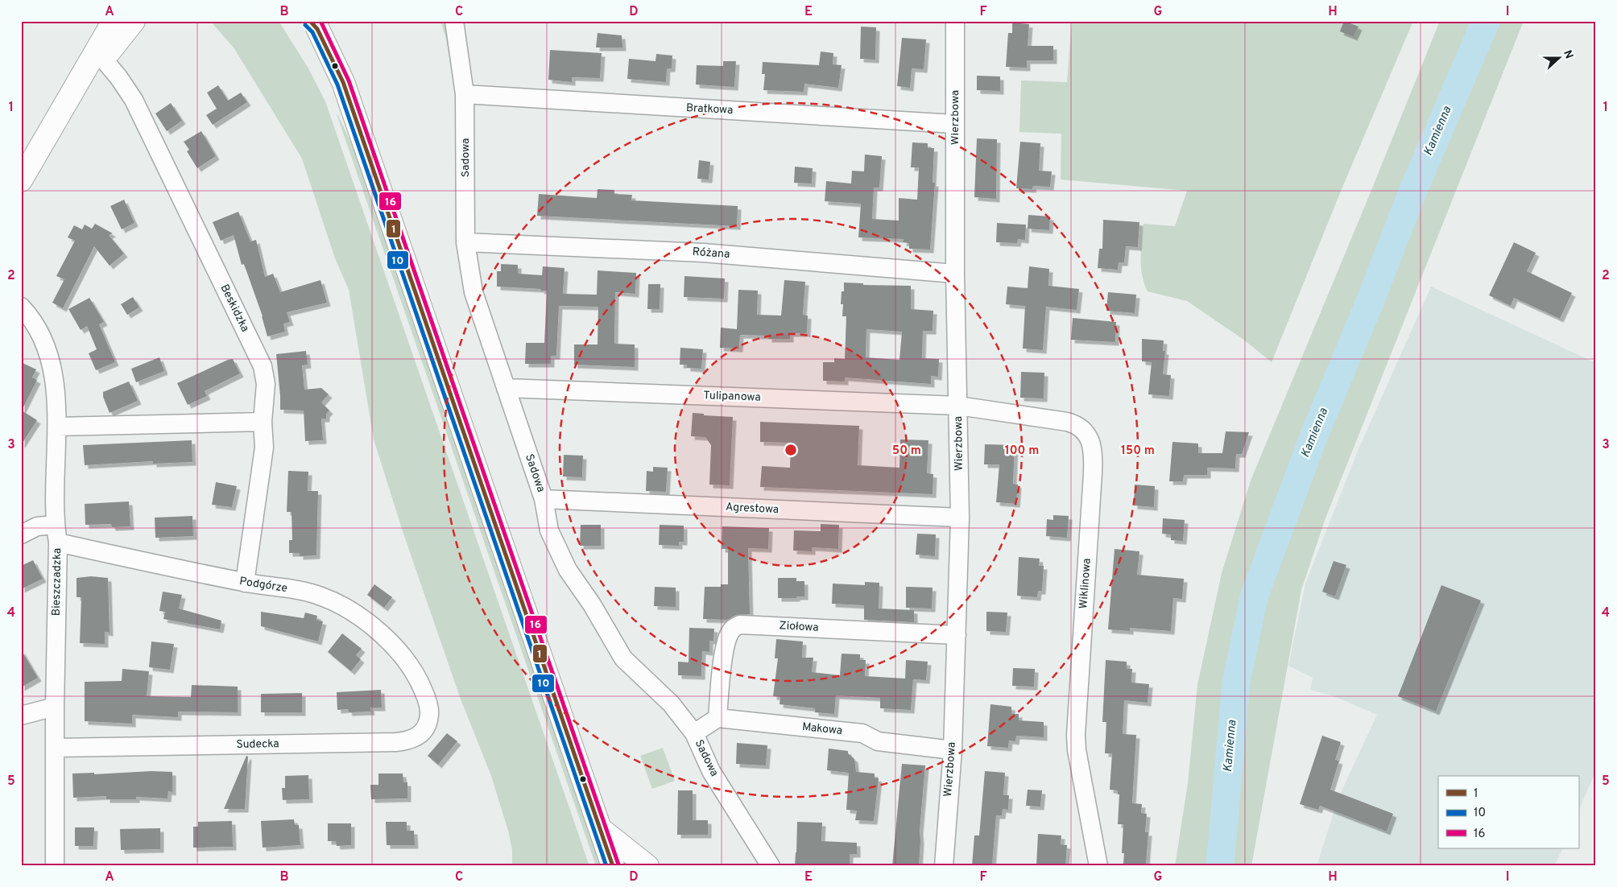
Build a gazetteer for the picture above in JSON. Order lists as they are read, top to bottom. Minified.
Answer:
{"streets":{"street":["Bratkowa","Wierzbowa","Sadowa","Różana","Beskidzka","Tulipanowa","Agrestowa","Bieszczadzka","Wiklinowa","Podgórze","Ziołowa","Makowa","Sudecka"]},"crossings":[["Bratkowa","Wierzbowa"],["Bratkowa","Sadowa"],["Wierzbowa","Różana"],["Wierzbowa","Tulipanowa"],["Wierzbowa","Agrestowa"],["Wierzbowa","Wiklinowa"],["Wierzbowa","Ziołowa"],["Wierzbowa","Makowa"],["Sadowa","Różana"],["Sadowa","Tulipanowa"],["Sadowa","Agrestowa"],["Beskidzka","Podgórze"],["Tulipanowa","Wiklinowa"],["Bieszczadzka","Podgórze"],["Bieszczadzka","Sudecka"],["Podgórze","Sudecka"],["Ziołowa","Makowa"]],"water":["Kamienna"],"lines":["transit line 1","transit line 16","transit line 10"],"legend":["1","10","16"],"north":"right","grid":{"columns":["A","B","C","D","E","F","G","H","I"],"rows":["1","2","3","4","5"]},"rings":["50 m","100 m","150 m"]}
